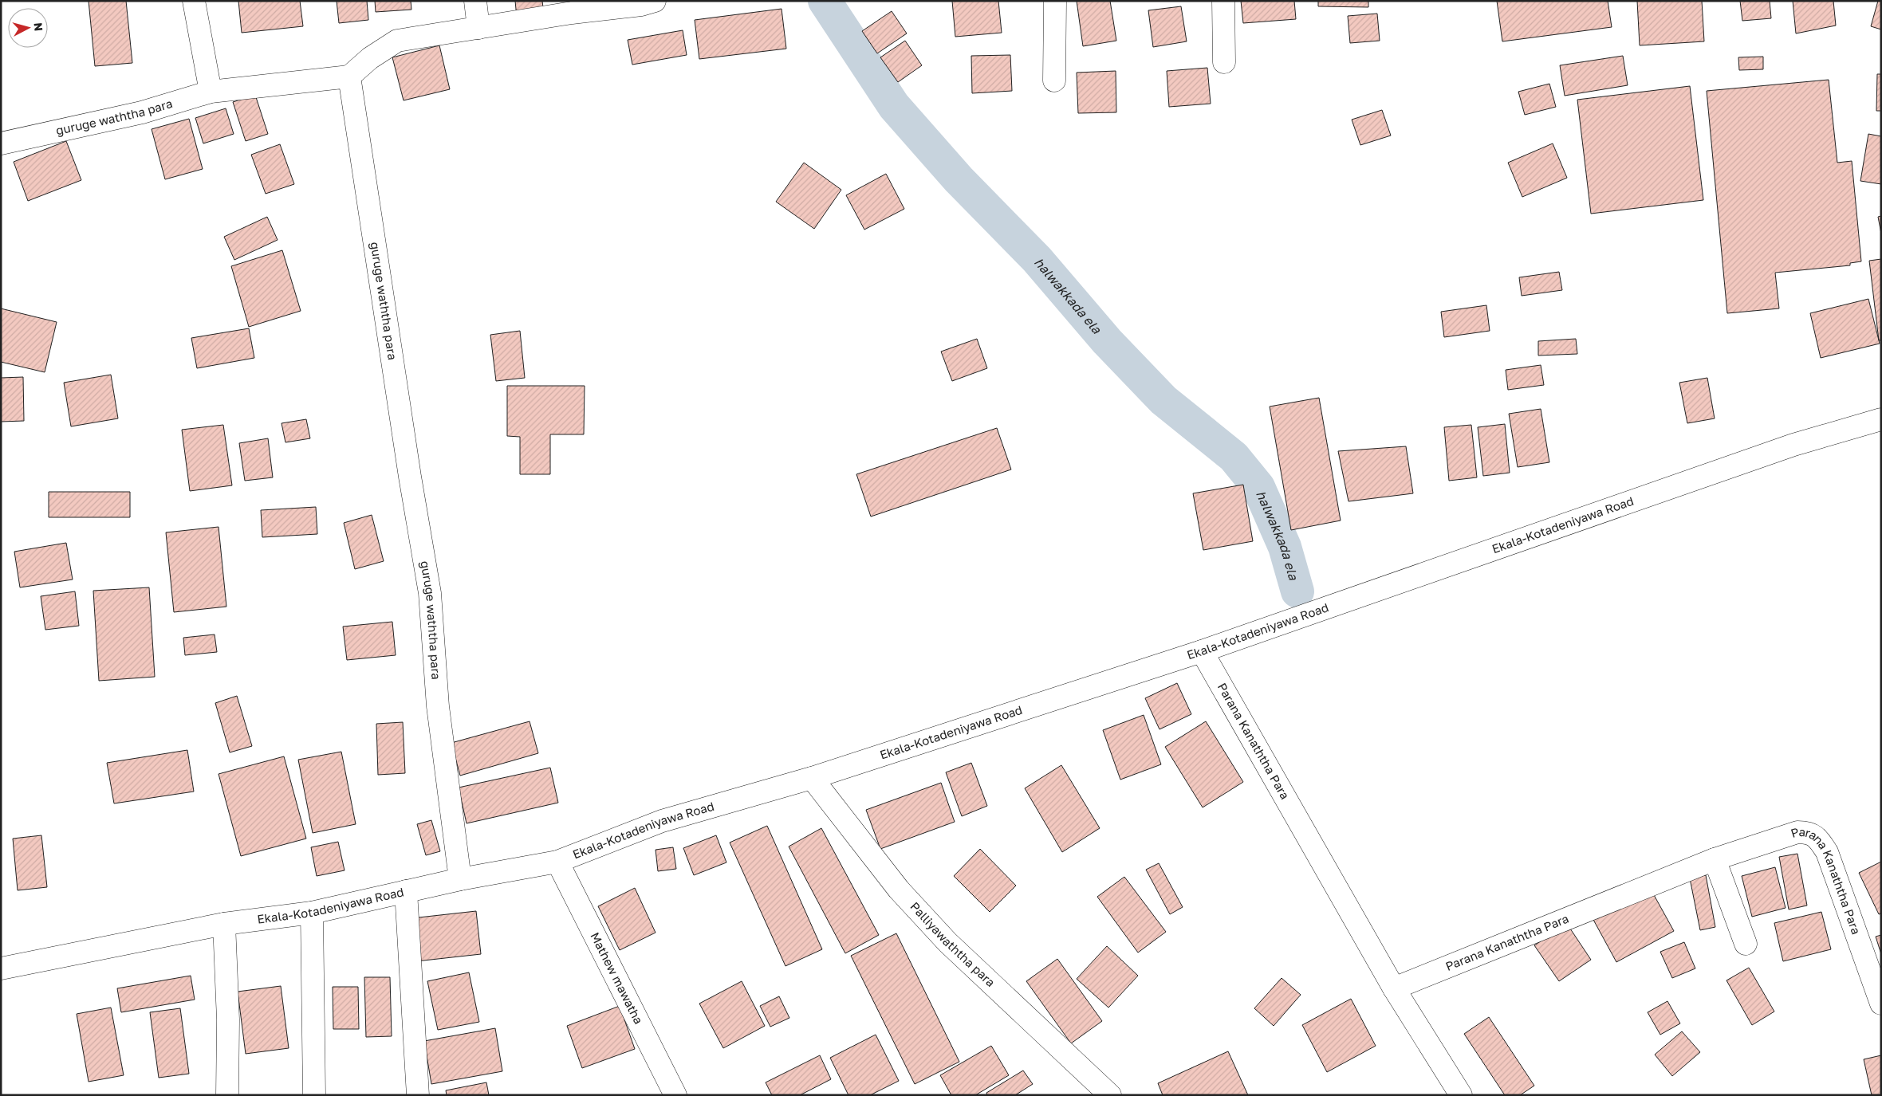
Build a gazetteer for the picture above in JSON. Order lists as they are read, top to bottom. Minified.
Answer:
{"streets":{"street":["guruge waththa para","Ekala-Kotadeniyawa Road","Parana Kanaththa Para","Palliyawaththa para","Mathew mawatha"]},"crossings":[["guruge waththa para","Ekala-Kotadeniyawa Road"],["Ekala-Kotadeniyawa Road","Parana Kanaththa Para"],["Ekala-Kotadeniyawa Road","Palliyawaththa para"],["Ekala-Kotadeniyawa Road","Mathew mawatha"]],"water":["halwakkada ela"],"north":"right"}
